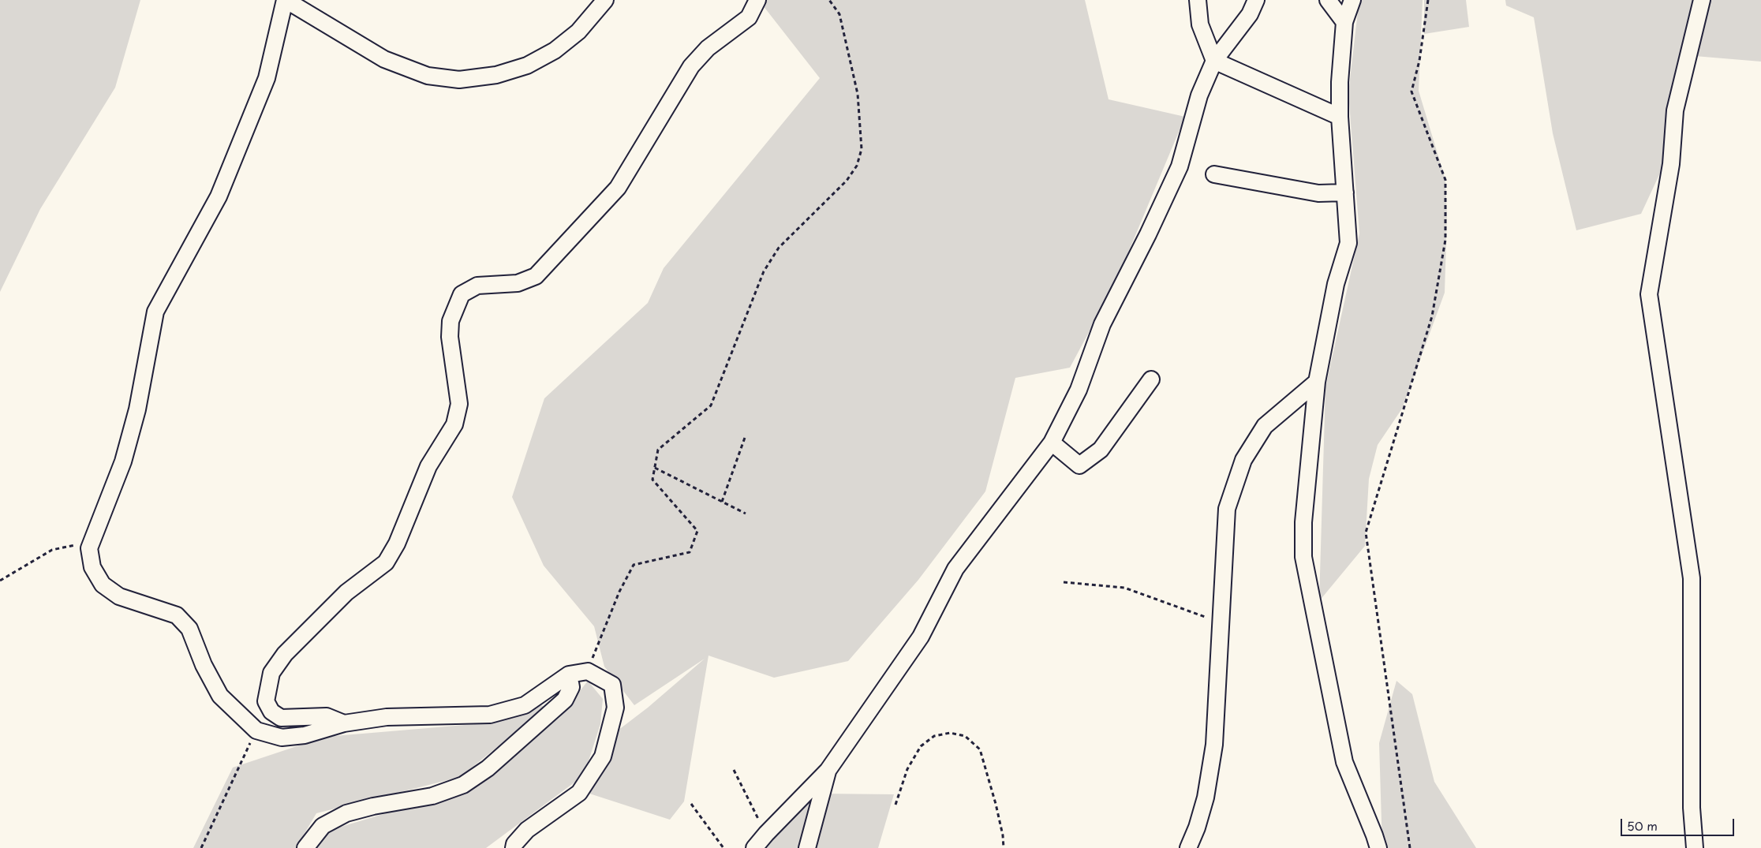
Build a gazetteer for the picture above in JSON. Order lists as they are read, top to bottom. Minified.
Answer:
{"scale_bar":"50 m"}
